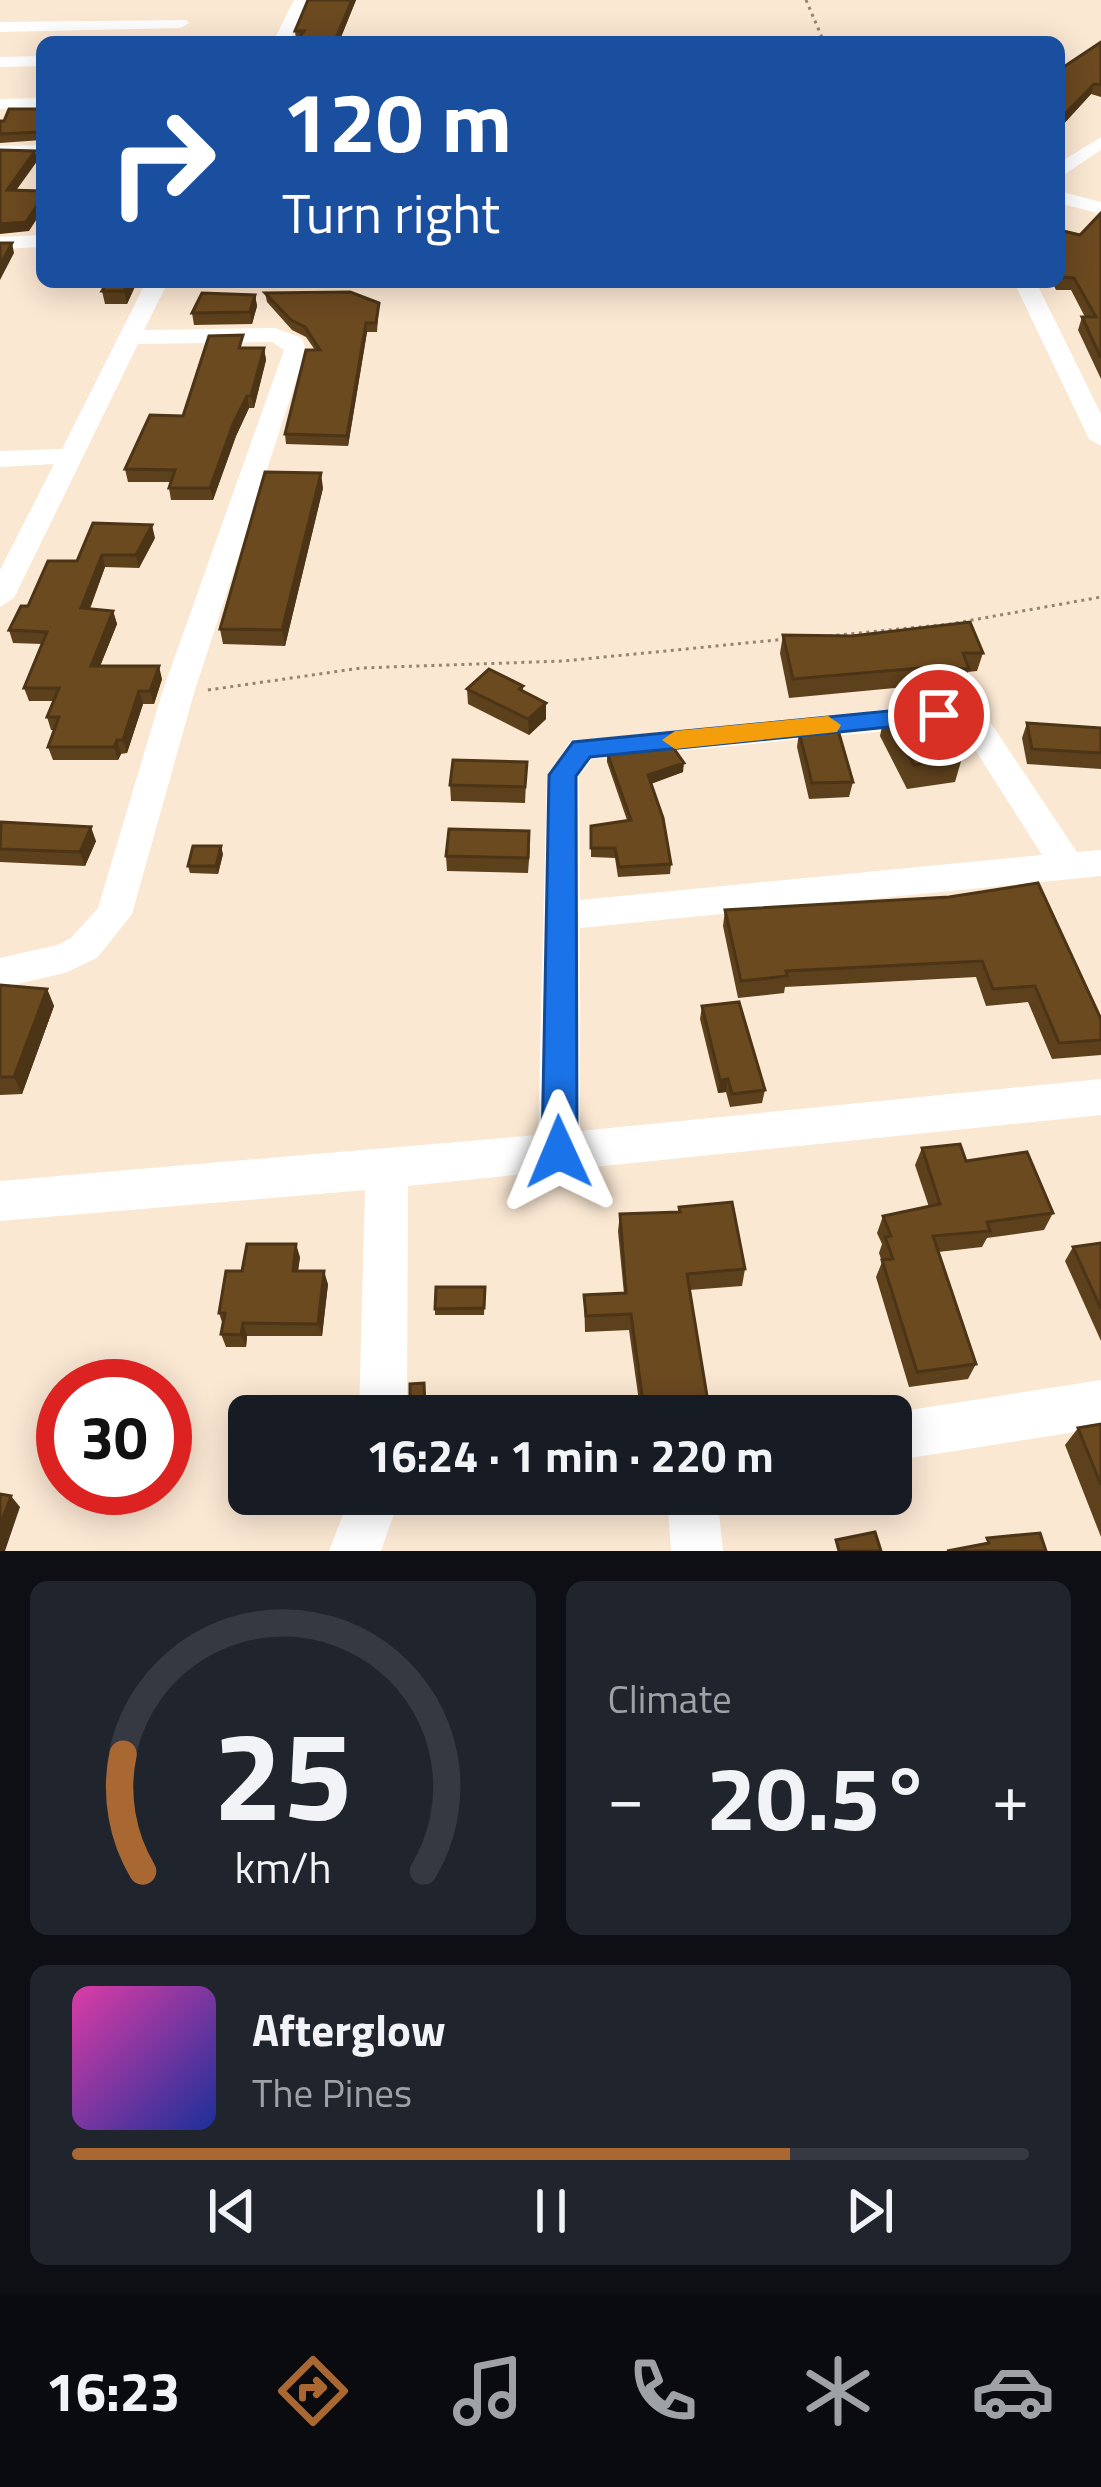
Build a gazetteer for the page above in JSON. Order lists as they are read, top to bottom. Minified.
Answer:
{"page":{"turn":["120 m","Turn right"],"limit":"30","trip":"16:24 · 1 min · 220 m","tile":"Climate","heat":["−","20.5°","+"],"song":["Afterglow","The Pines"],"tabs":"16:23","gauge":["25","km/h"]}}
